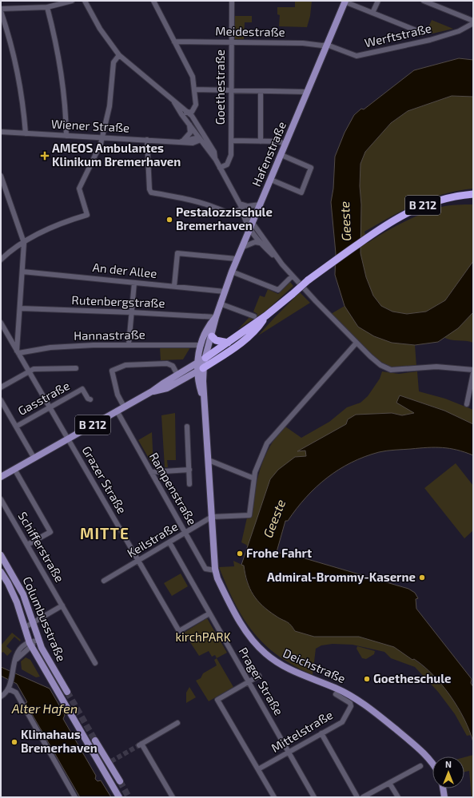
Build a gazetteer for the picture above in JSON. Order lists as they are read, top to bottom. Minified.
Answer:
{"streets":{"highway":["B 212"],"main road":["Hafenstraße","Columbusstraße","Deichstraße"],"street":["Meidestraße","Werftstraße","Goethestraße","Wiener Straße","An der Allee","Rutenbergstraße","Hannastraße","Gasstraße","Grazer Straße","Rampenstraße","Keilstraße","Schifferstraße","Prager Straße","Mittelstraße"]},"crossings":[["Meidestraße","Werftstraße"],["Meidestraße","Goethestraße"],["Meidestraße","Hafenstraße"],["Werftstraße","Hafenstraße"],["Hafenstraße","B 212"],["Hafenstraße","An der Allee"],["Hafenstraße","Rutenbergstraße"],["Hafenstraße","Hannastraße"],["Hafenstraße","Deichstraße"],["B 212","Grazer Straße"],["B 212","Rampenstraße"],["B 212","Deichstraße"],["Hannastraße","Grazer Straße"],["Gasstraße","Grazer Straße"],["Grazer Straße","Keilstraße"],["Grazer Straße","Prager Straße"],["Rampenstraße","Keilstraße"],["Rampenstraße","Deichstraße"],["Keilstraße","Deichstraße"],["Keilstraße","Prager Straße"],["Prager Straße","Mittelstraße"]],"districts":["MITTE"],"water":["Geeste","Alter Hafen"],"parks":["kirchPARK"],"places":{"health":["AMEOS Ambulantes Klinikum Bremerhaven"],"other":["Pestalozzischule Bremerhaven","Frohe Fahrt","Admiral-Brommy-Kaserne","Goetheschule","Klimahaus Bremerhaven"]},"north":"top"}
